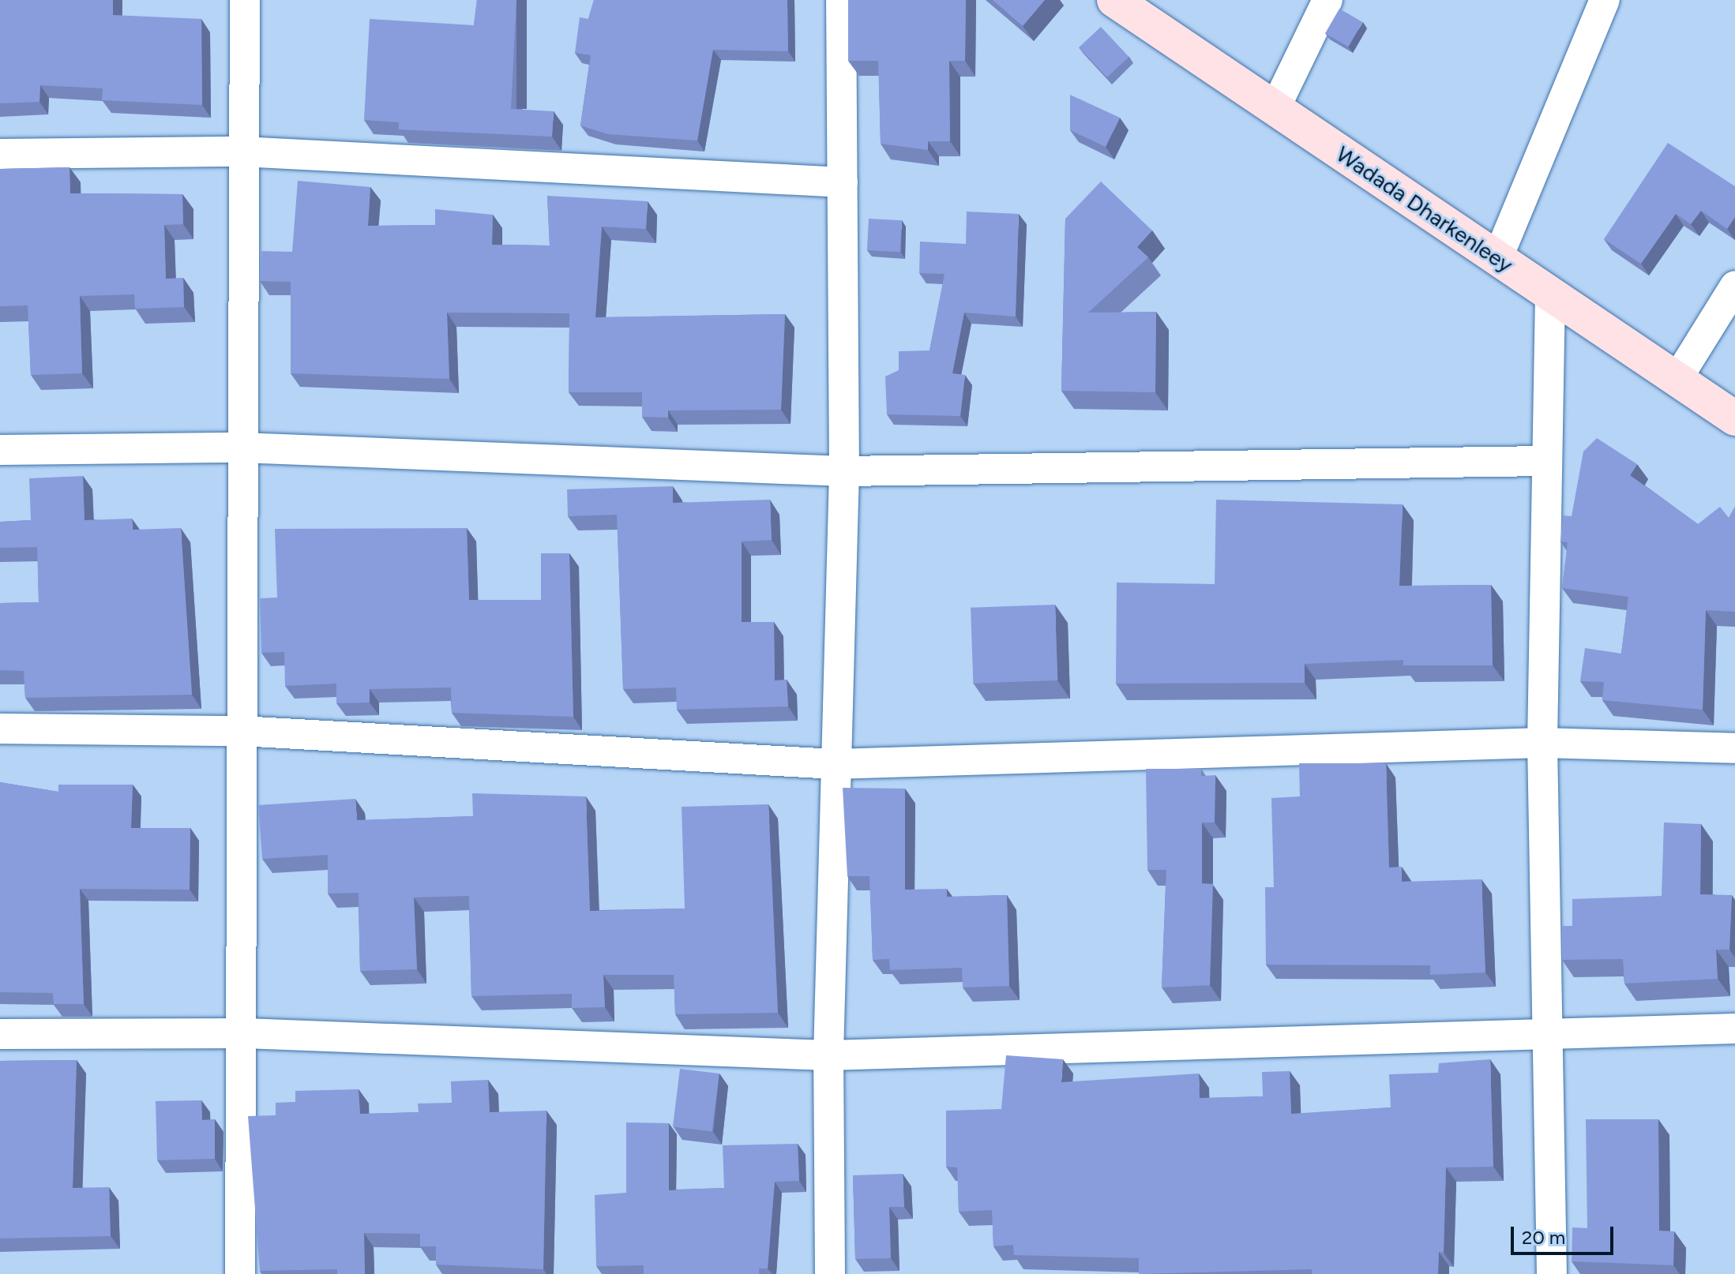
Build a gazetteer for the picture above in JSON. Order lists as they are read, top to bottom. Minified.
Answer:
{"streets":{"main road":["Wadada Dharkenleey"]},"scale_bar":"20 m"}
